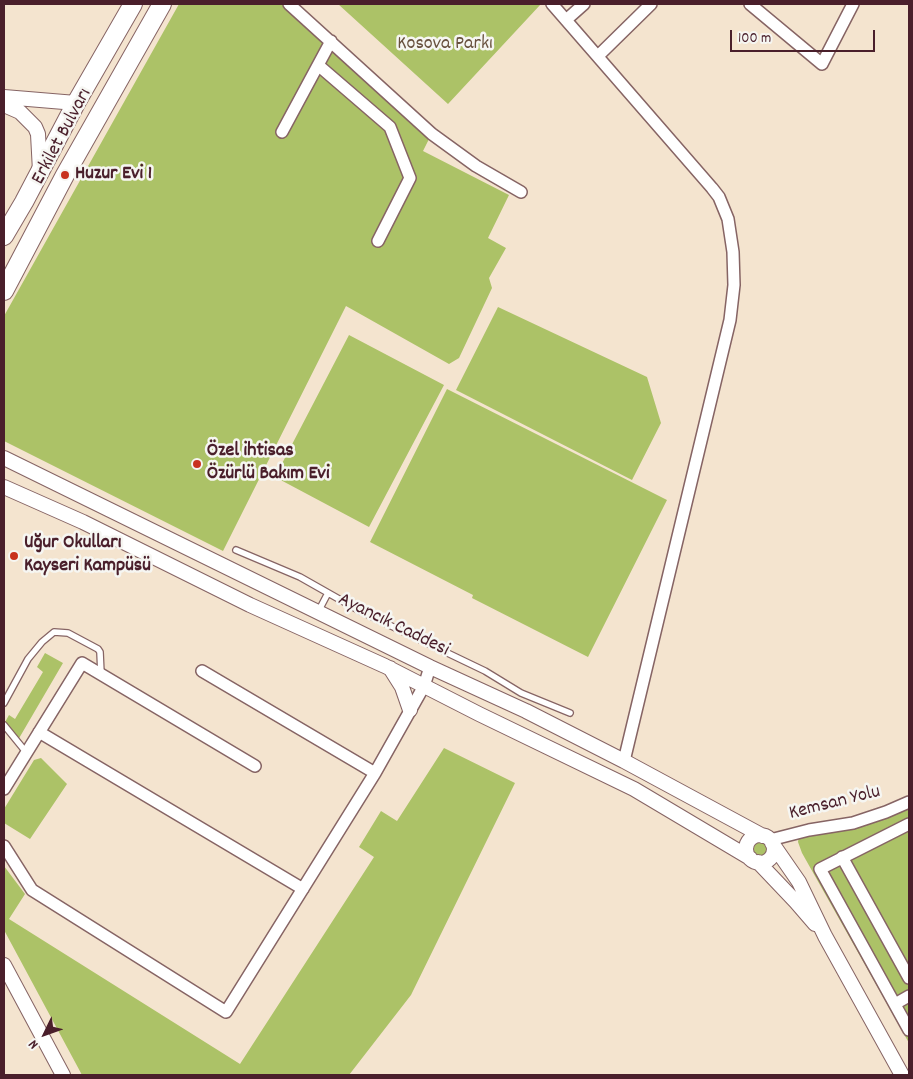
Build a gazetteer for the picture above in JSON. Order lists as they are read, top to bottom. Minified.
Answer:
{"streets":{"main road":["Erkilet Bulvarı"],"street":["Ayancık Caddesi","Kemsan Yolu"]},"crossings":[["Ayancık Caddesi","Kemsan Yolu"]],"parks":["Kosova Parkı"],"places":["Huzur Evi 1","Özel ihtisas Özürlü Bakım Evi","Uğur Okulları Kayseri Kampüsü"],"scale_bar":"100 m","north":"bottom left"}
